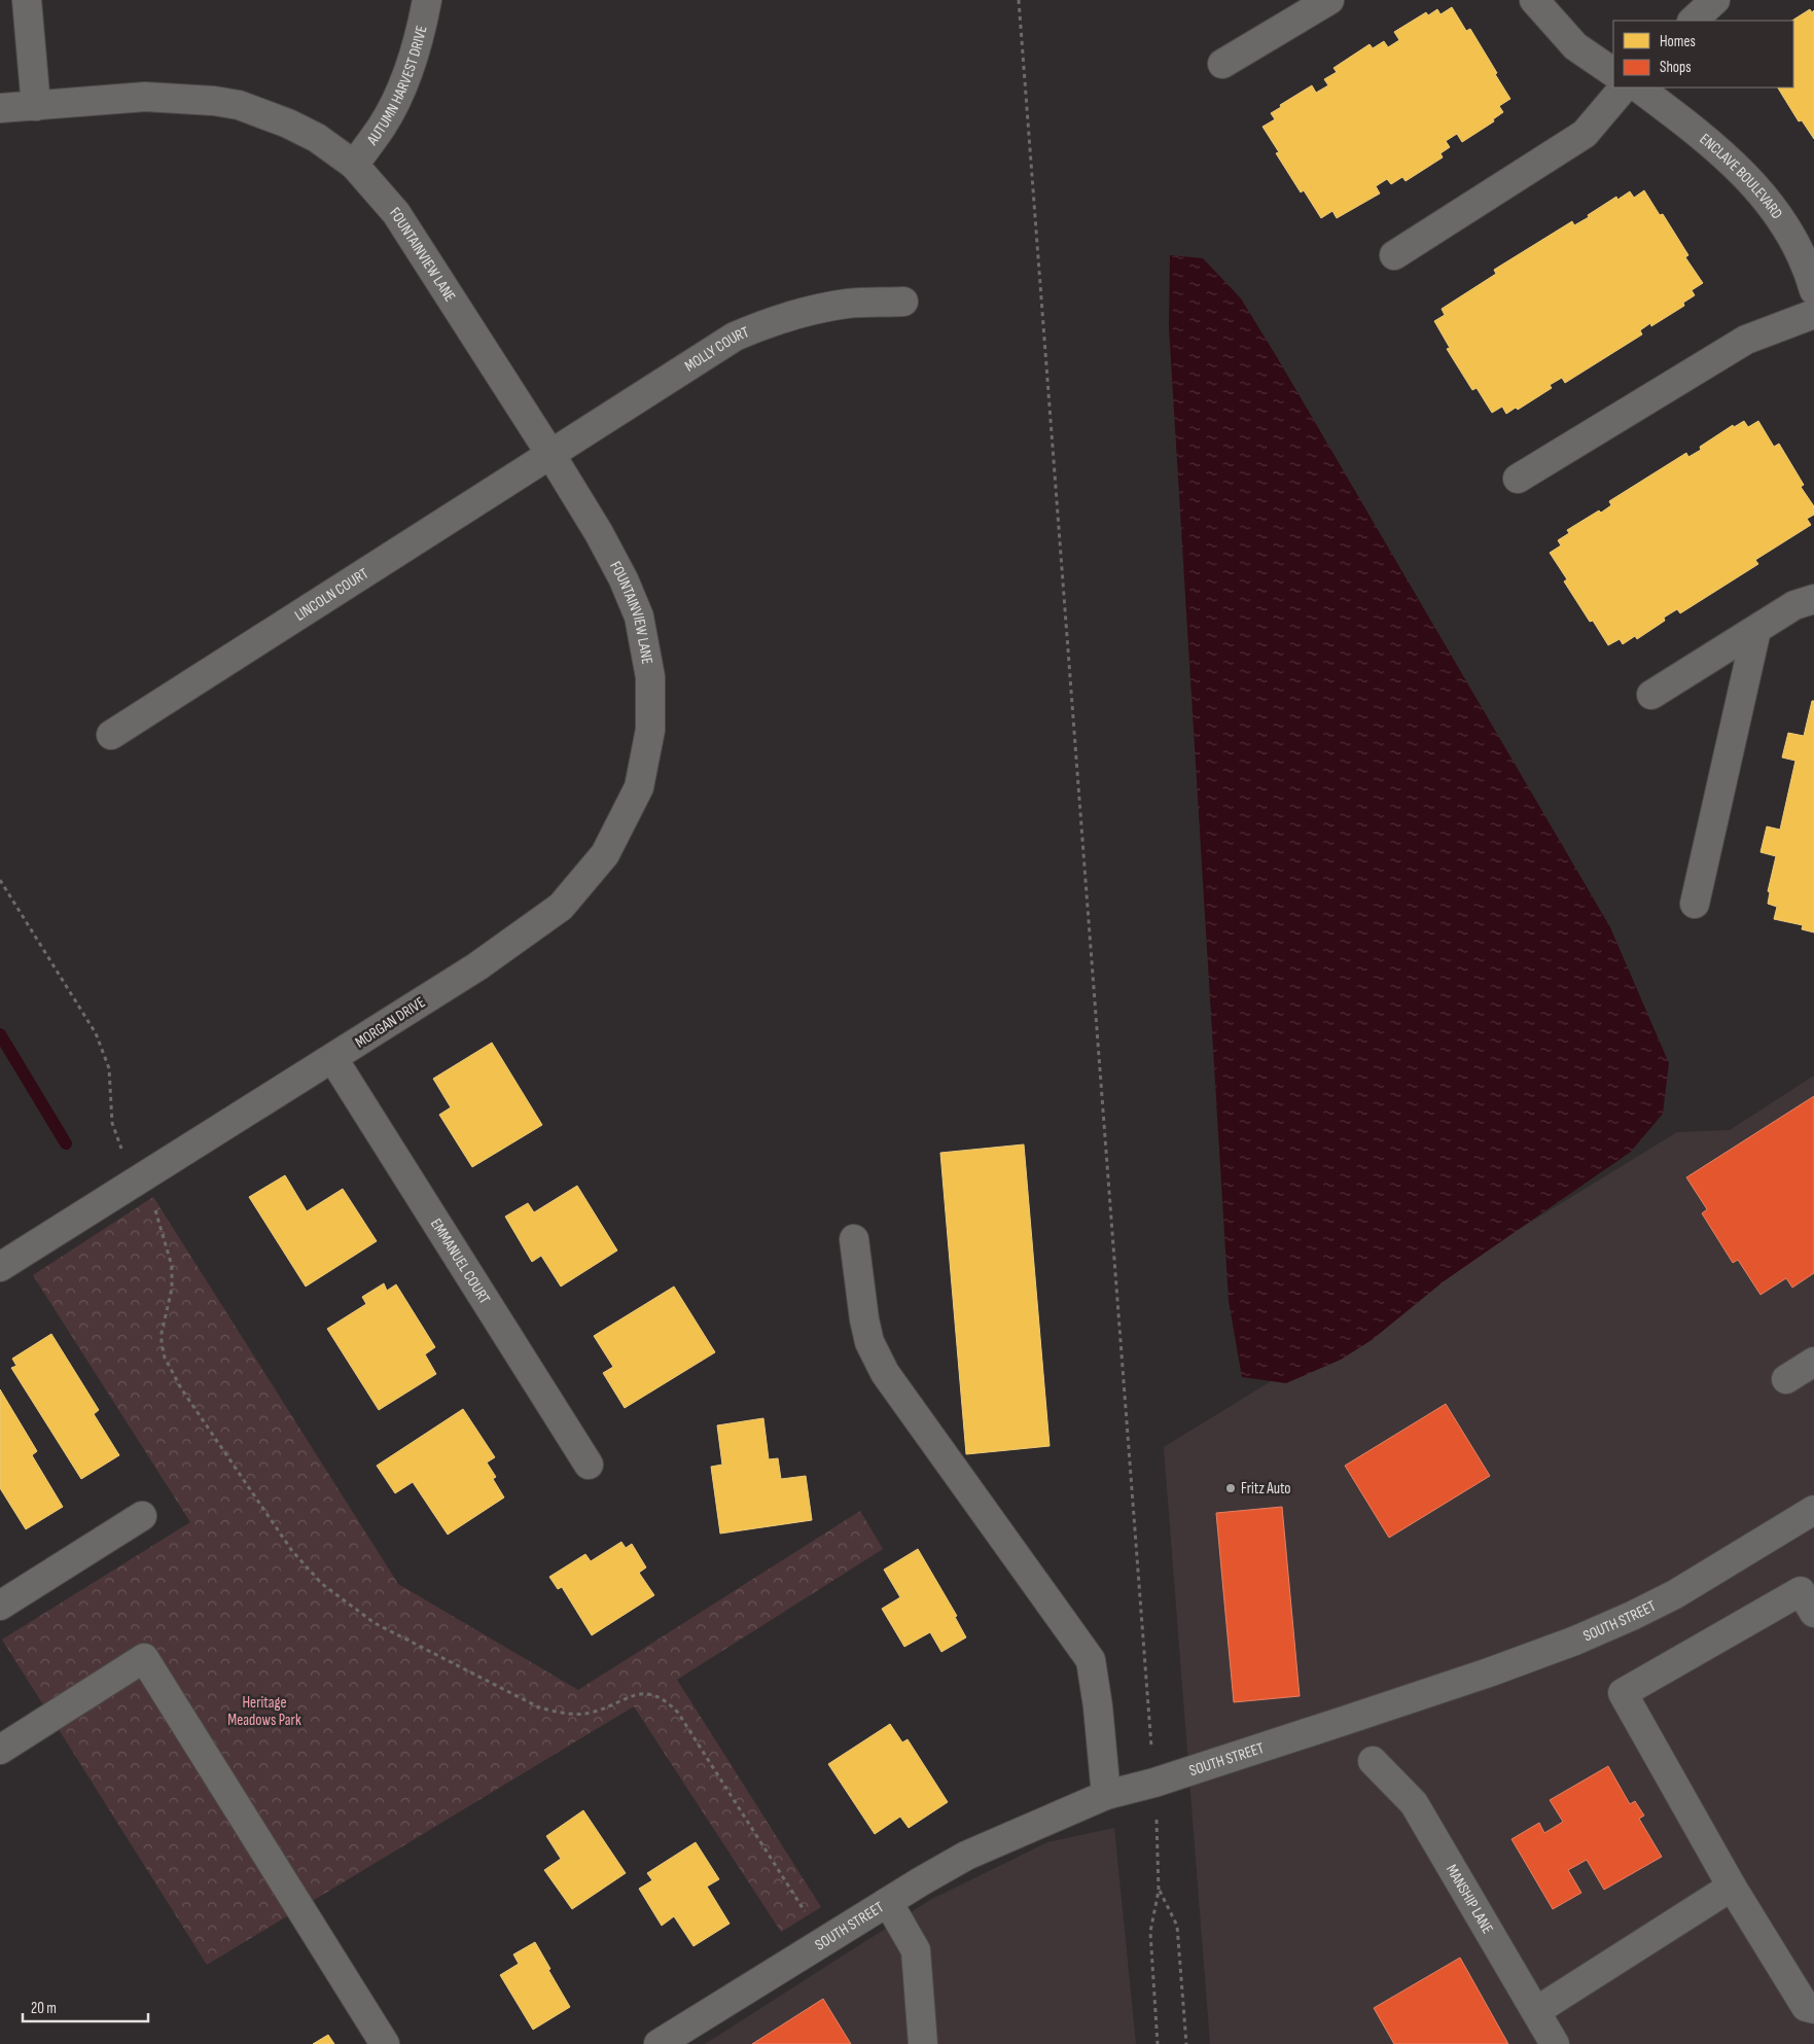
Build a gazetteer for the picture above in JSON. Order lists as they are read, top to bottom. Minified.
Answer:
{"streets":{"street":["AUTUMN HARVEST DRIVE","ENCLAVE BOULEVARD","FOUNTAINVIEW LANE","MOLLY COURT","LINCOLN COURT","MORGAN DRIVE","EMMANUEL COURT","SOUTH STREET","MANSHIP LANE"]},"crossings":[["AUTUMN HARVEST DRIVE","FOUNTAINVIEW LANE"],["FOUNTAINVIEW LANE","MOLLY COURT"],["FOUNTAINVIEW LANE","LINCOLN COURT"],["FOUNTAINVIEW LANE","MORGAN DRIVE"],["MOLLY COURT","LINCOLN COURT"],["MORGAN DRIVE","EMMANUEL COURT"]],"parks":["Heritage Meadows Park"],"places":["Fritz Auto"],"legend":["Homes","Shops"],"scale_bar":"20 m"}
